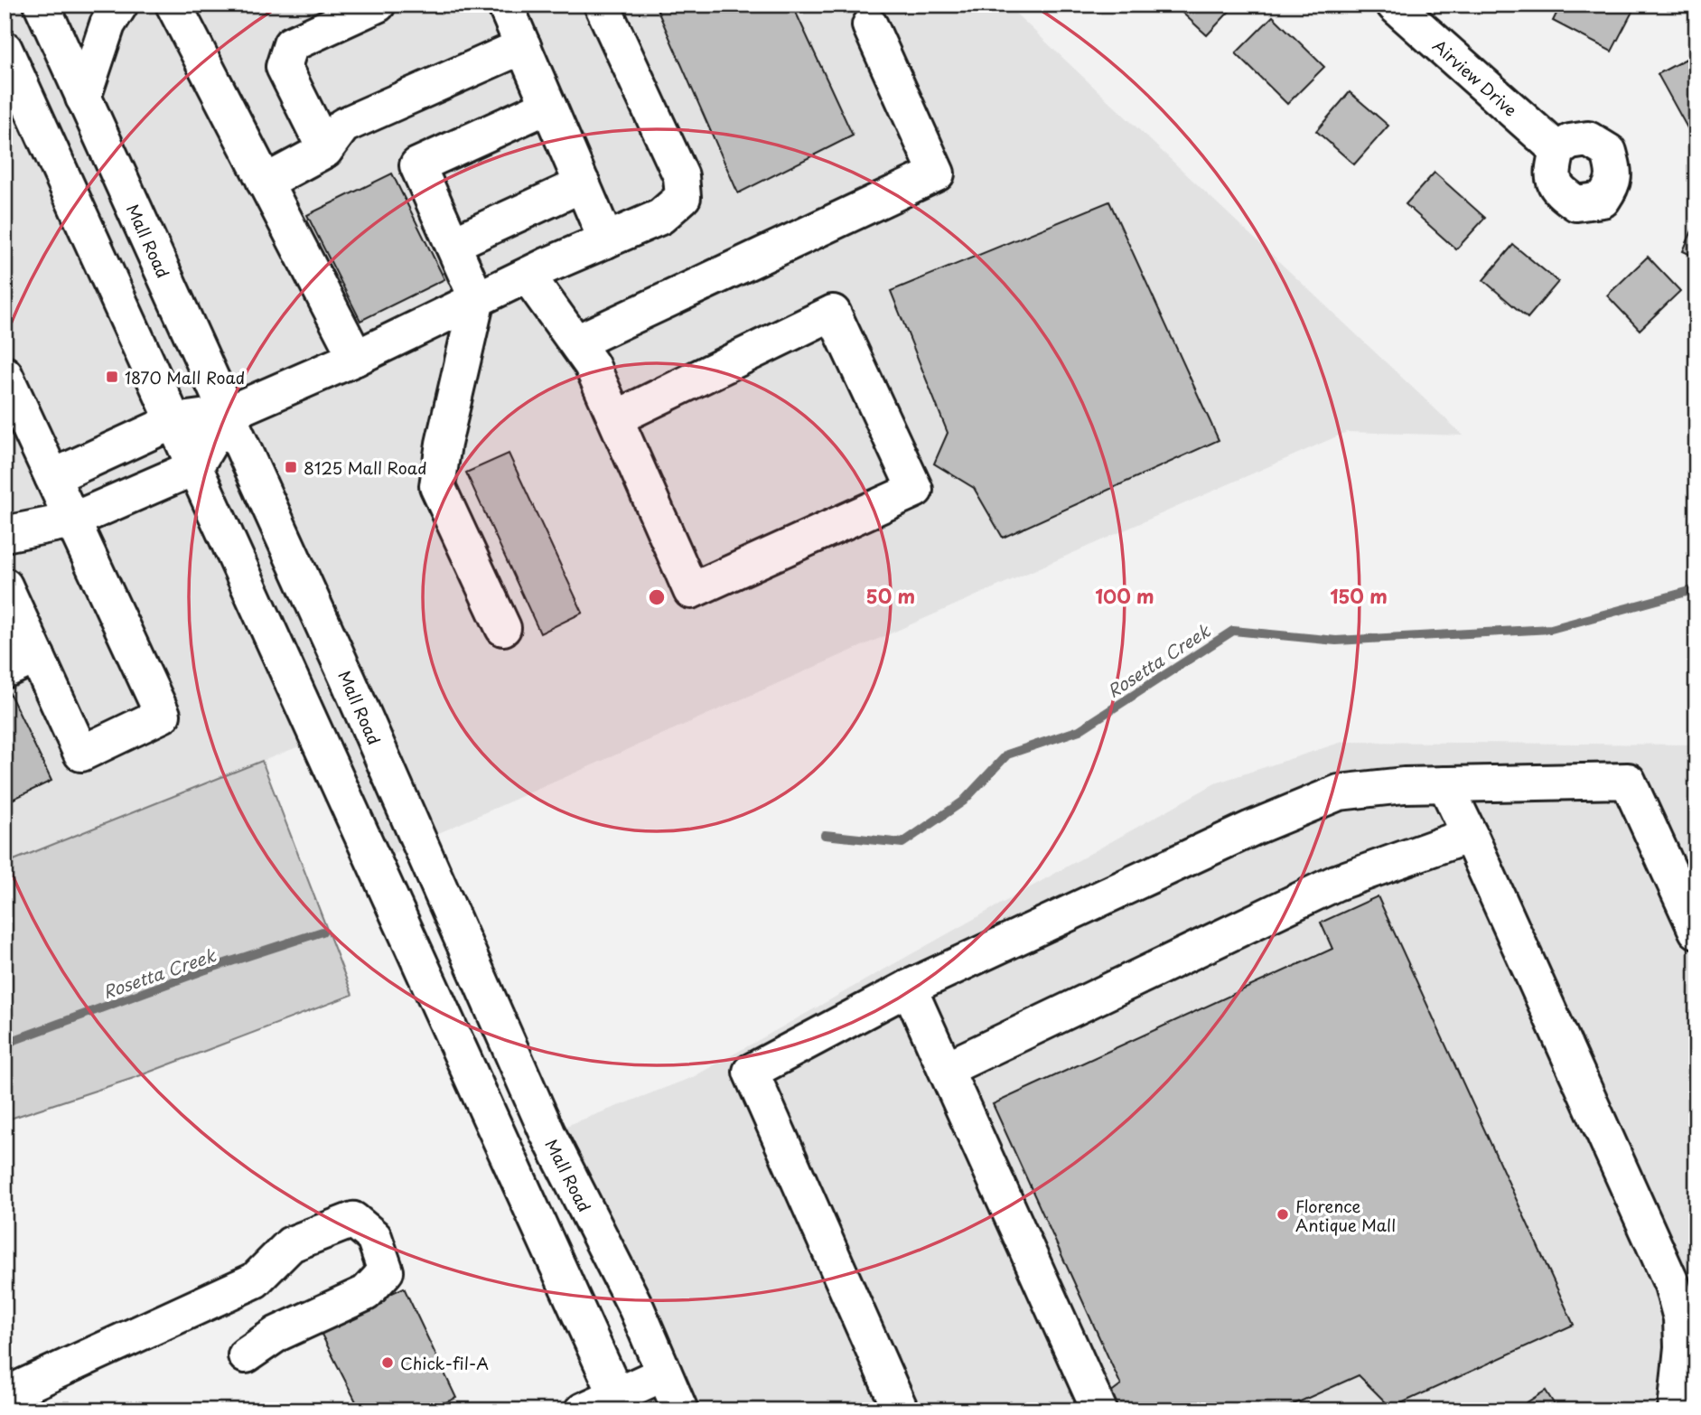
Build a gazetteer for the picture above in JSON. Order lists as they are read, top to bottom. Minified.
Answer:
{"streets":{"main road":["Airview Drive","Mall Road"]},"water":["Rosetta Creek"],"places":{"transit":["1870 Mall Road","8125 Mall Road"],"other":["Florence Antique Mall","Chick-fil-A"]},"rings":["50 m","100 m","150 m"]}
